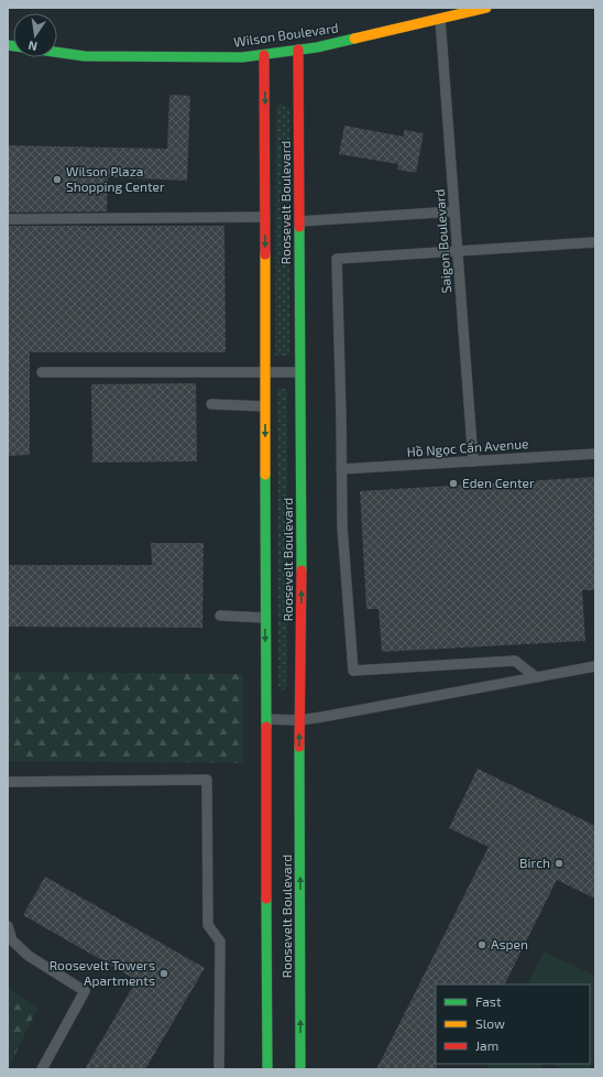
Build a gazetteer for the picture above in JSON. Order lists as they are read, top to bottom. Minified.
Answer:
{"streets":{"main road":["Wilson Boulevard","Roosevelt Boulevard"],"lane":["Saigon Boulevard","Hồ Ngọc Cẩn Avenue"]},"crossings":[["Wilson Boulevard","Roosevelt Boulevard"],["Wilson Boulevard","Saigon Boulevard"],["Saigon Boulevard","Hồ Ngọc Cẩn Avenue"]],"places":["Wilson Plaza Shopping Center","Eden Center","Birch","Aspen","Roosevelt Towers Apartments"],"legend":["Fast","Slow","Jam"],"north":"bottom"}
